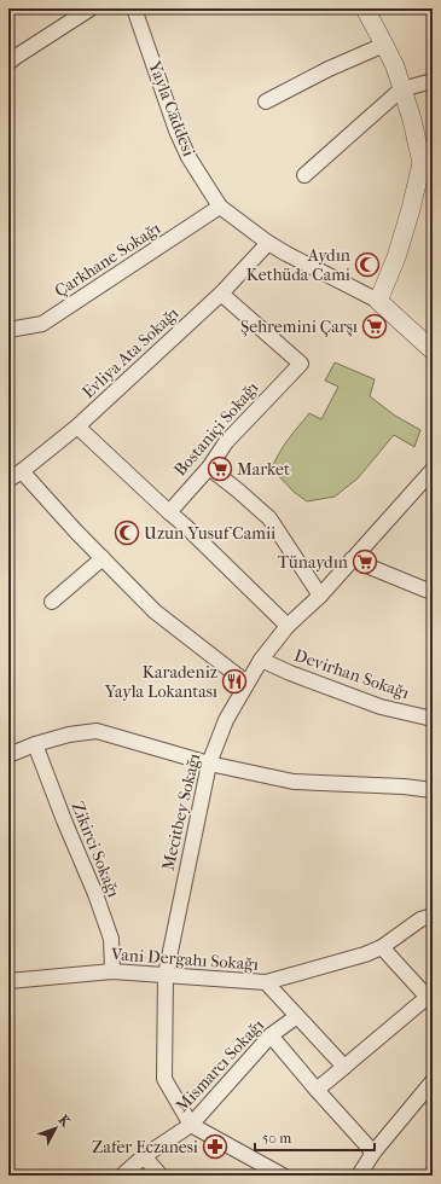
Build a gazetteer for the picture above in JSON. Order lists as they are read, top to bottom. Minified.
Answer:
{"streets":{"street":["Yayla Caddesi","Çarkhane Sokağı","Evliya Ata Sokağı","Bostaniçi Sokağı","Devirhan Sokağı","Meсitbey Sokağı","Zikirci Sokağı","Vani Dergahı Sokağı","Mismarcı Sokağı"]},"crossings":[["Yayla Caddesi","Çarkhane Sokağı"],["Yayla Caddesi","Evliya Ata Sokağı"],["Evliya Ata Sokağı","Bostaniçi Sokağı"],["Devirhan Sokağı","Meсitbey Sokağı"],["Meсitbey Sokağı","Vani Dergahı Sokağı"],["Meсitbey Sokağı","Mismarcı Sokağı"],["Zikirci Sokağı","Vani Dergahı Sokağı"]],"places":{"mosque":["Aydın Kethüda Cami","Uzun Yusuf Camii"],"supermarket":["Şehremini Çarşı","Market","Tünaydın"],"restaurant":["Karadeniz Yayla Lokantası"],"pharmacy":["Zafer Eczanesi"]},"scale_bar":"50 m","north":"top right"}
